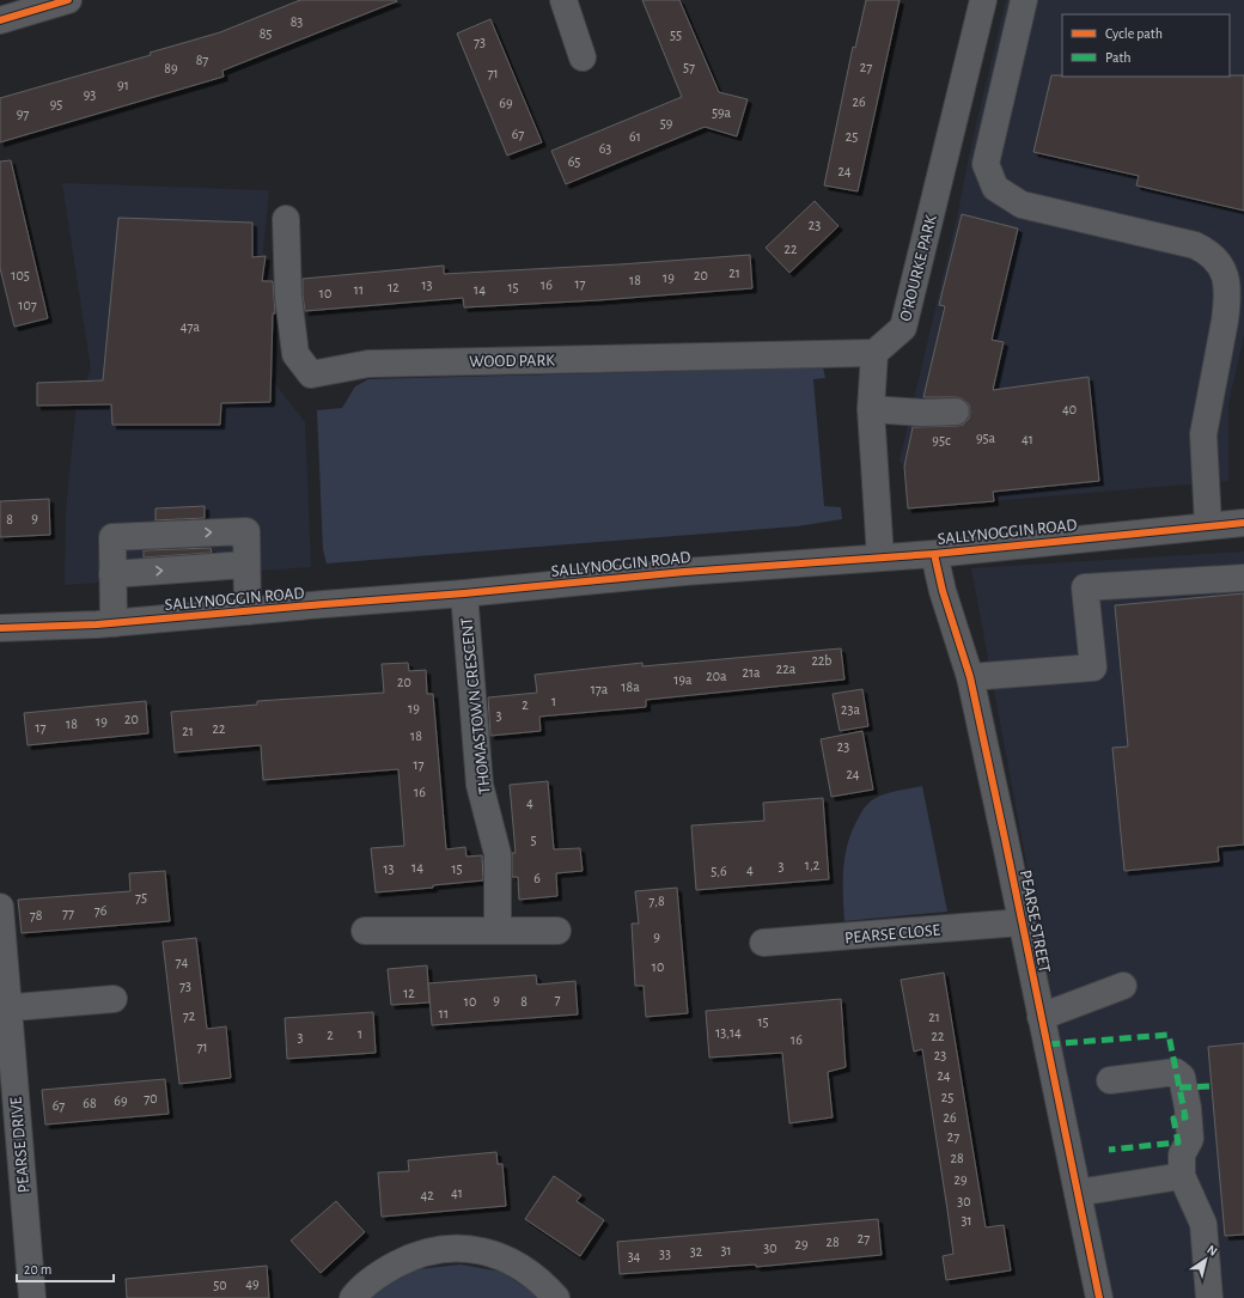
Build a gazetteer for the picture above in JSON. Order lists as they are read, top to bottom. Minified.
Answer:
{"streets":{"street":["O'ROURKE PARK","WOOD PARK","SALLYNOGGIN ROAD","THOMASTOWN CRESCENT","PEARSE STREET","PEARSE CLOSE","PEARSE DRIVE"]},"crossings":[["O'ROURKE PARK","WOOD PARK"],["SALLYNOGGIN ROAD","THOMASTOWN CRESCENT"],["SALLYNOGGIN ROAD","PEARSE STREET"],["PEARSE STREET","PEARSE CLOSE"]],"house_numbers":["83","85","55","73","87","57","27","89","71","91","93","26","69","95","59a","97","59","67","61","25","63","65","24","23","22","21","105","20","19","18","17","13","16","12","15","11","14","10","107","47a","40","95a","41","95c","9","8","22b","22a","21a","20a","19a","20","18a","17a","1","2","19","23a","3","20","19","18","17","22","21","18","23","17","24","16","4","5","1,2","3","14","13","15","4","5,6","6","75","7,8","76","77","78","9","74","10","73","12","7","9","10","8","11","72","21","15","13,14","1","2","22","3","16","71","23","24","25","70","69","68","67","26","27","28","29","41","42","30","31","27","28","29","30","31","32","33","34","49","50"],"legend":["Cycle path","Path"],"scale_bar":"20 m","north":"top right"}
